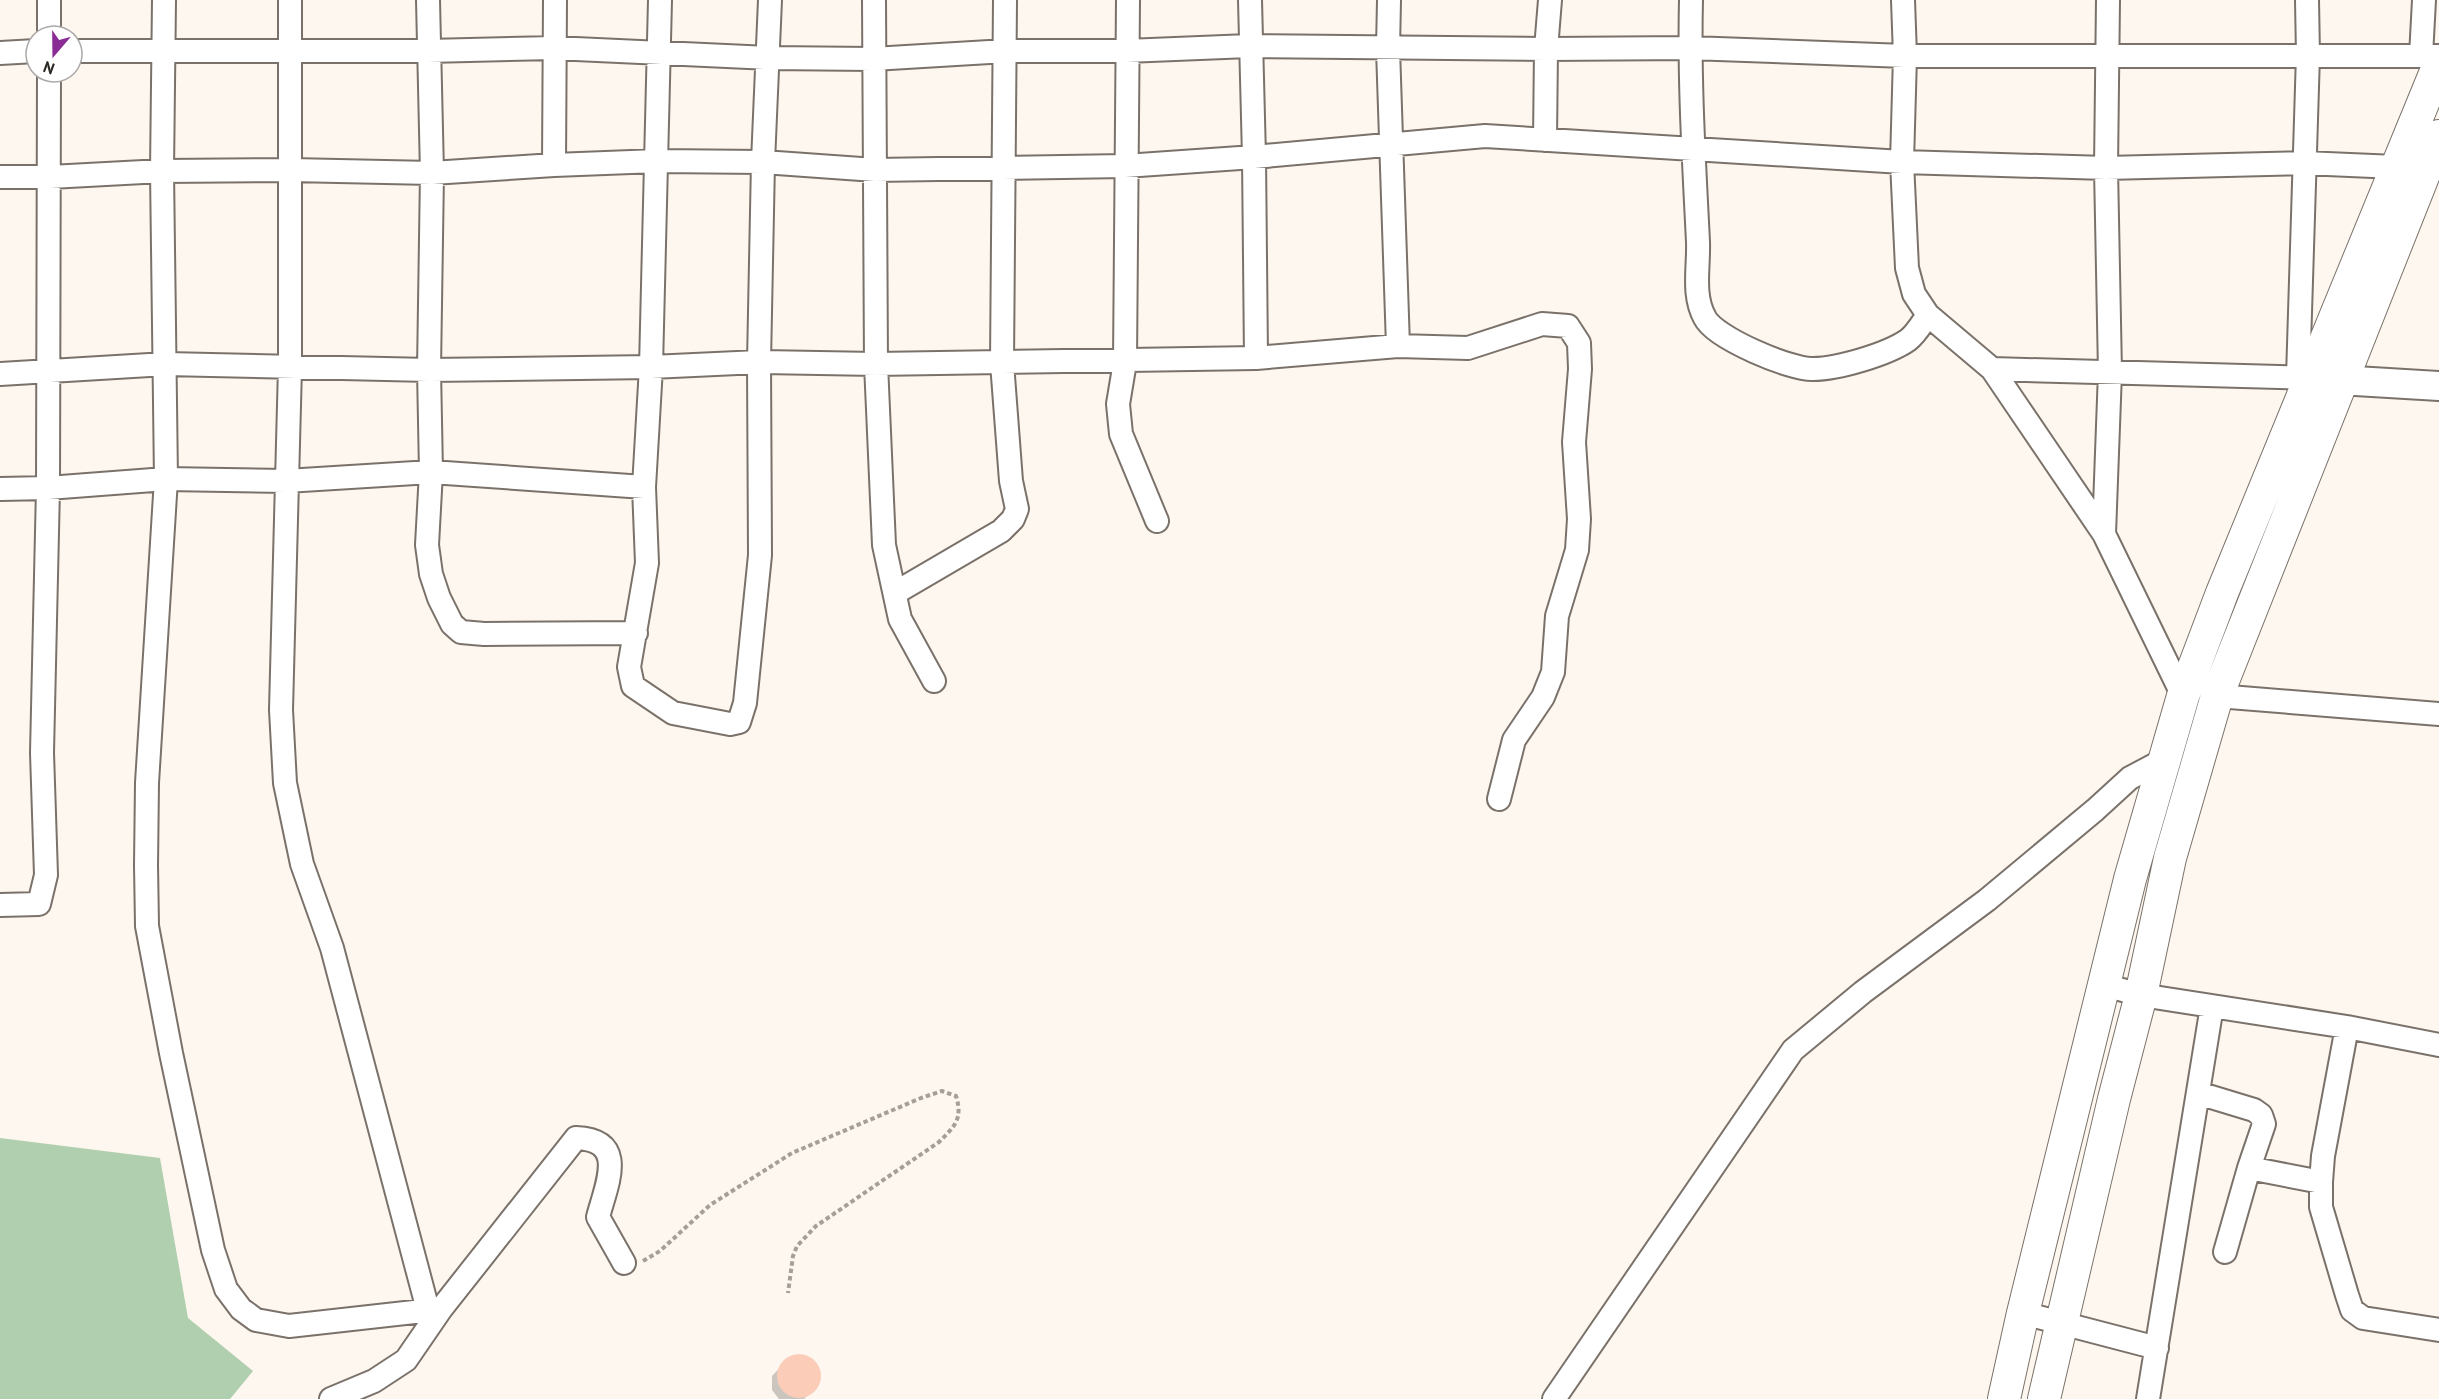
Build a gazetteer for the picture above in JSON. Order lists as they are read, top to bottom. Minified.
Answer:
{"north":"bottom"}
